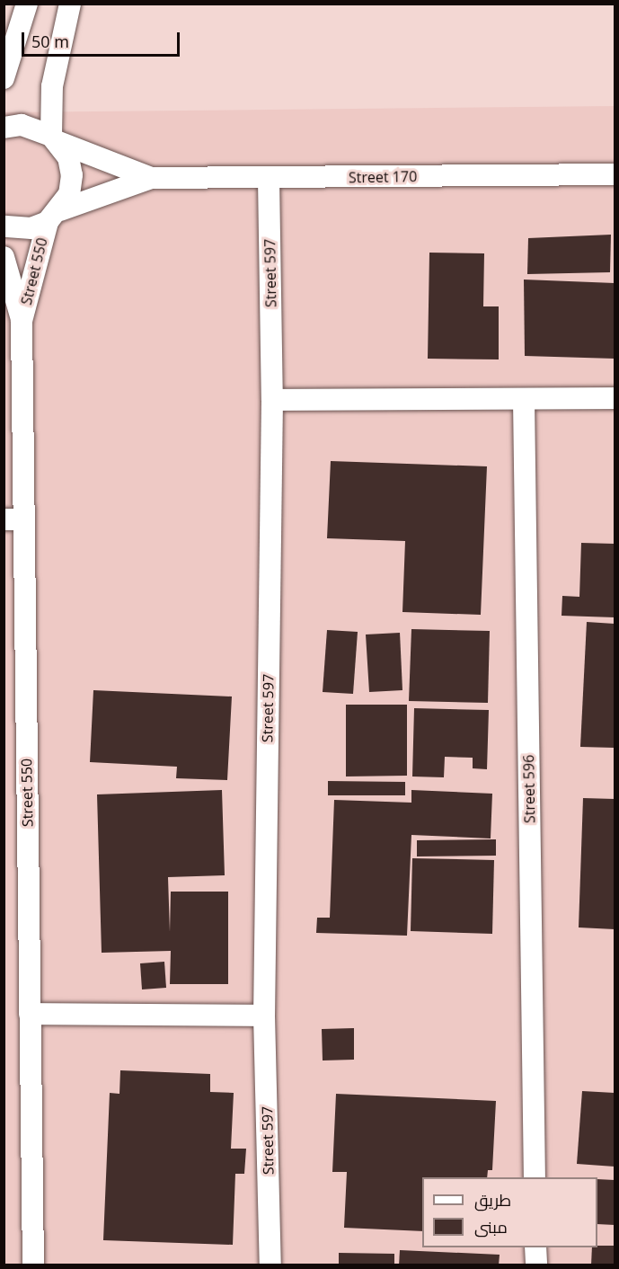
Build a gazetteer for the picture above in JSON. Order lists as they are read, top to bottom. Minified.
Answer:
{"streets":{"street":["Street 170","Street 550","Street 597","Street 596"]},"crossings":[["Street 170","Street 550"],["Street 170","Street 597"]],"legend":["طريق","مبنى"],"scale_bar":"50 m"}
